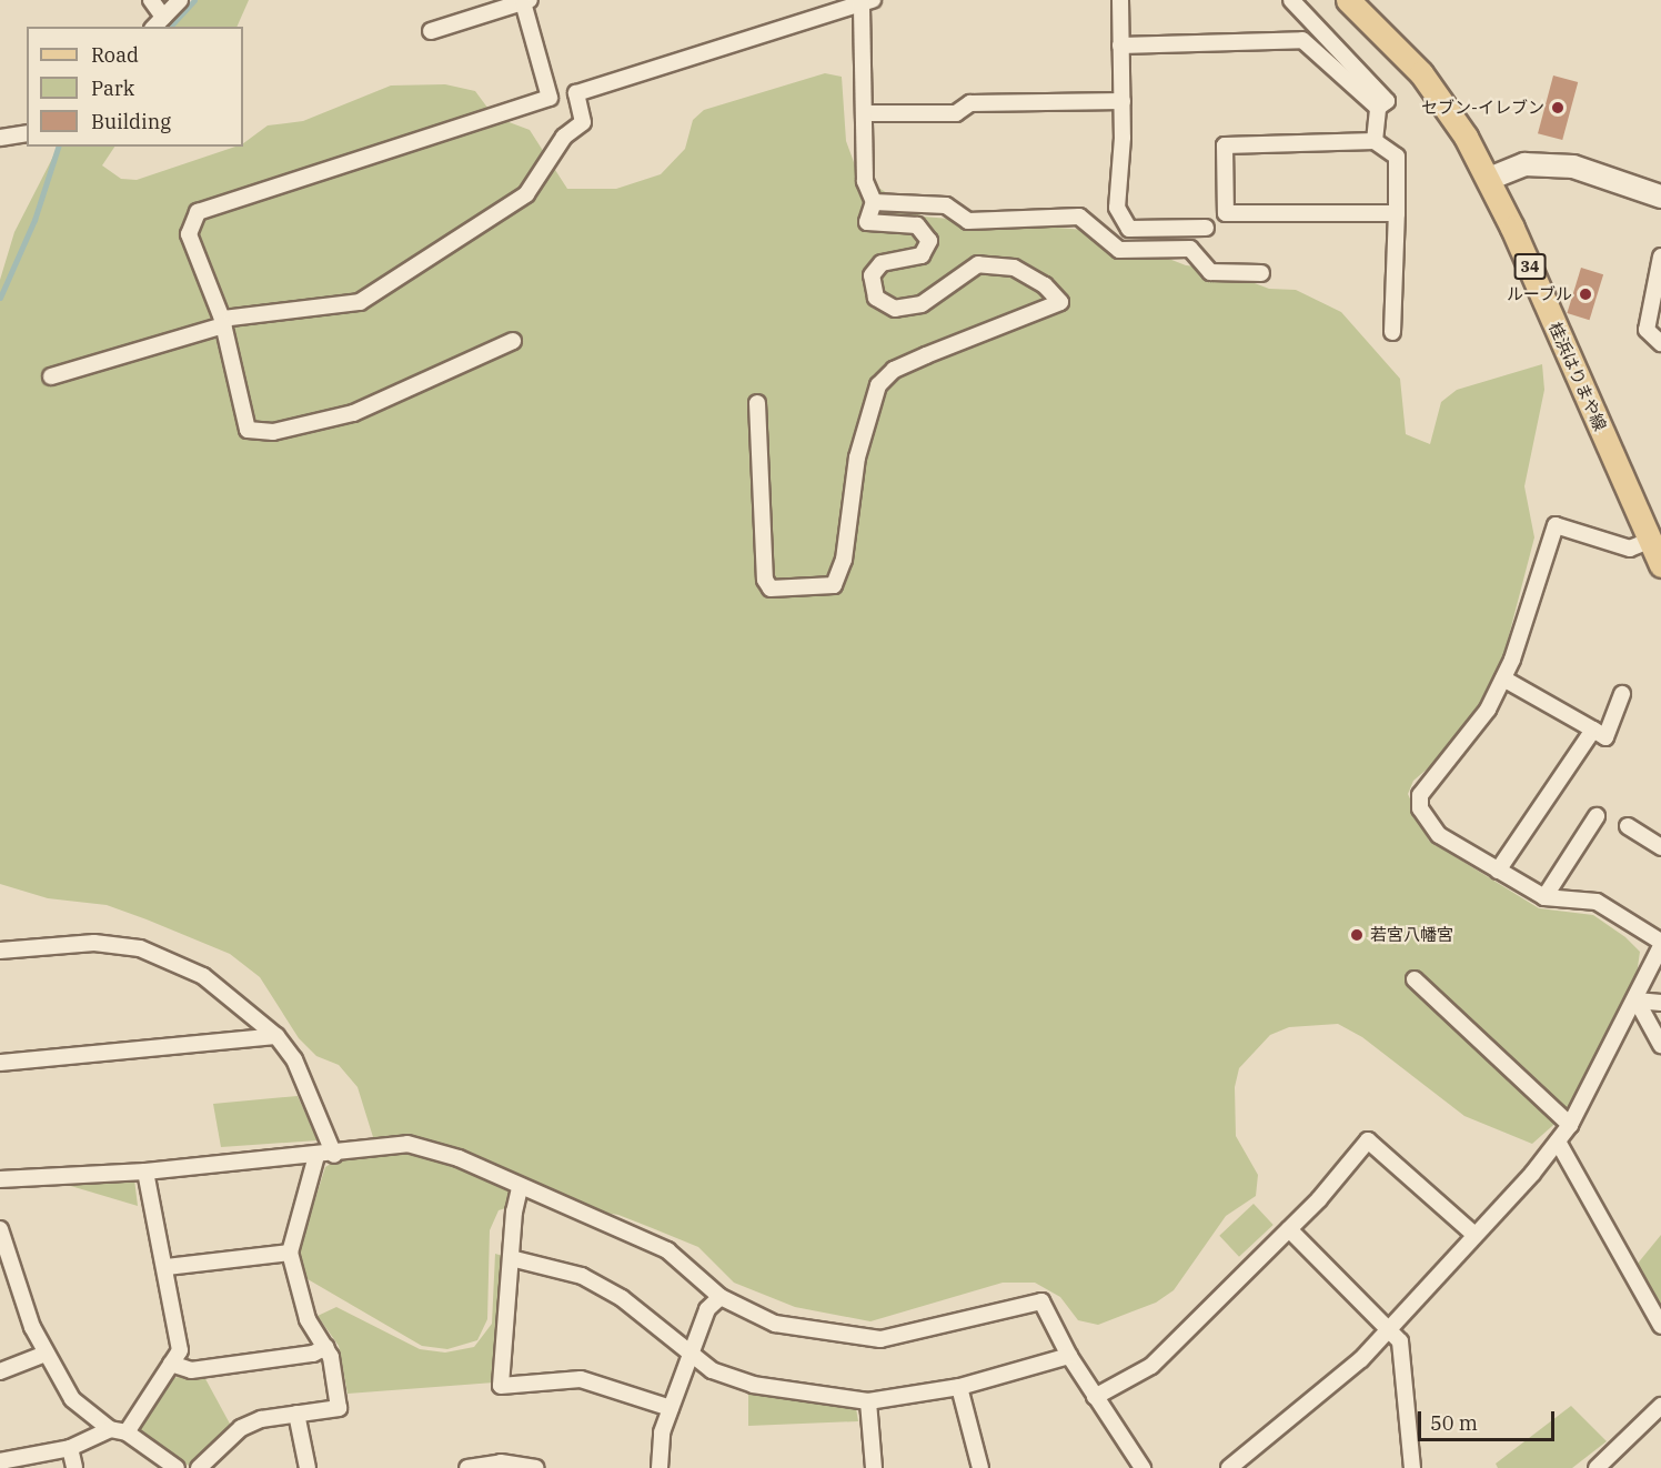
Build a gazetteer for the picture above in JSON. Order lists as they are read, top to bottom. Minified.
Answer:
{"streets":{"main road":["34","桂浜はりまや線"]},"places":["セブン-イレブン","ルーブル","若宮八幡宮"],"legend":["Road","Park","Building"],"scale_bar":"50 m"}
